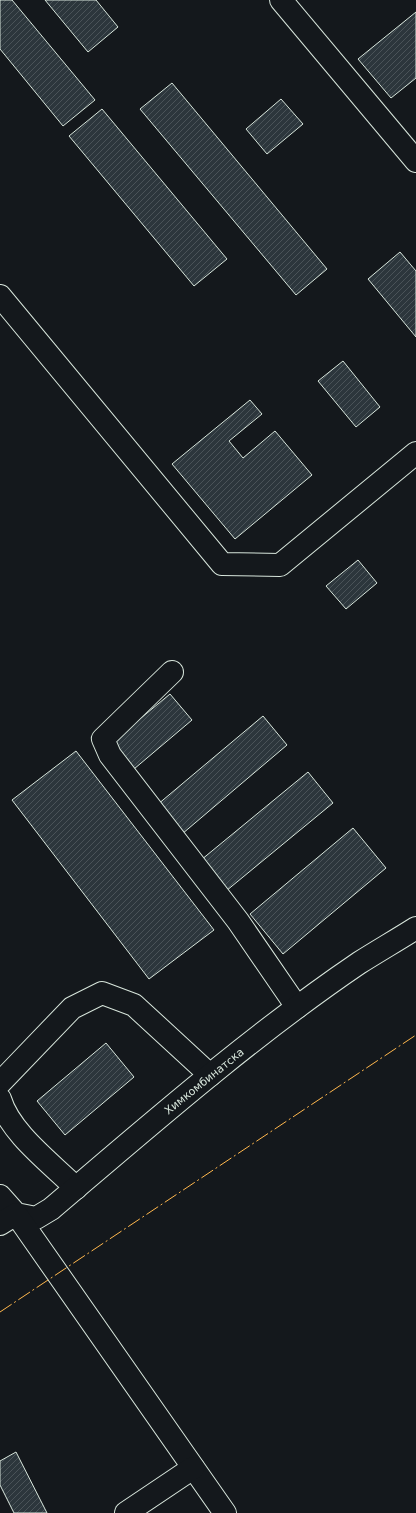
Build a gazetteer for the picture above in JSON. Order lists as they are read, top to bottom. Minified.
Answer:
{"streets":{"street":["Химкомбинатска"]}}
